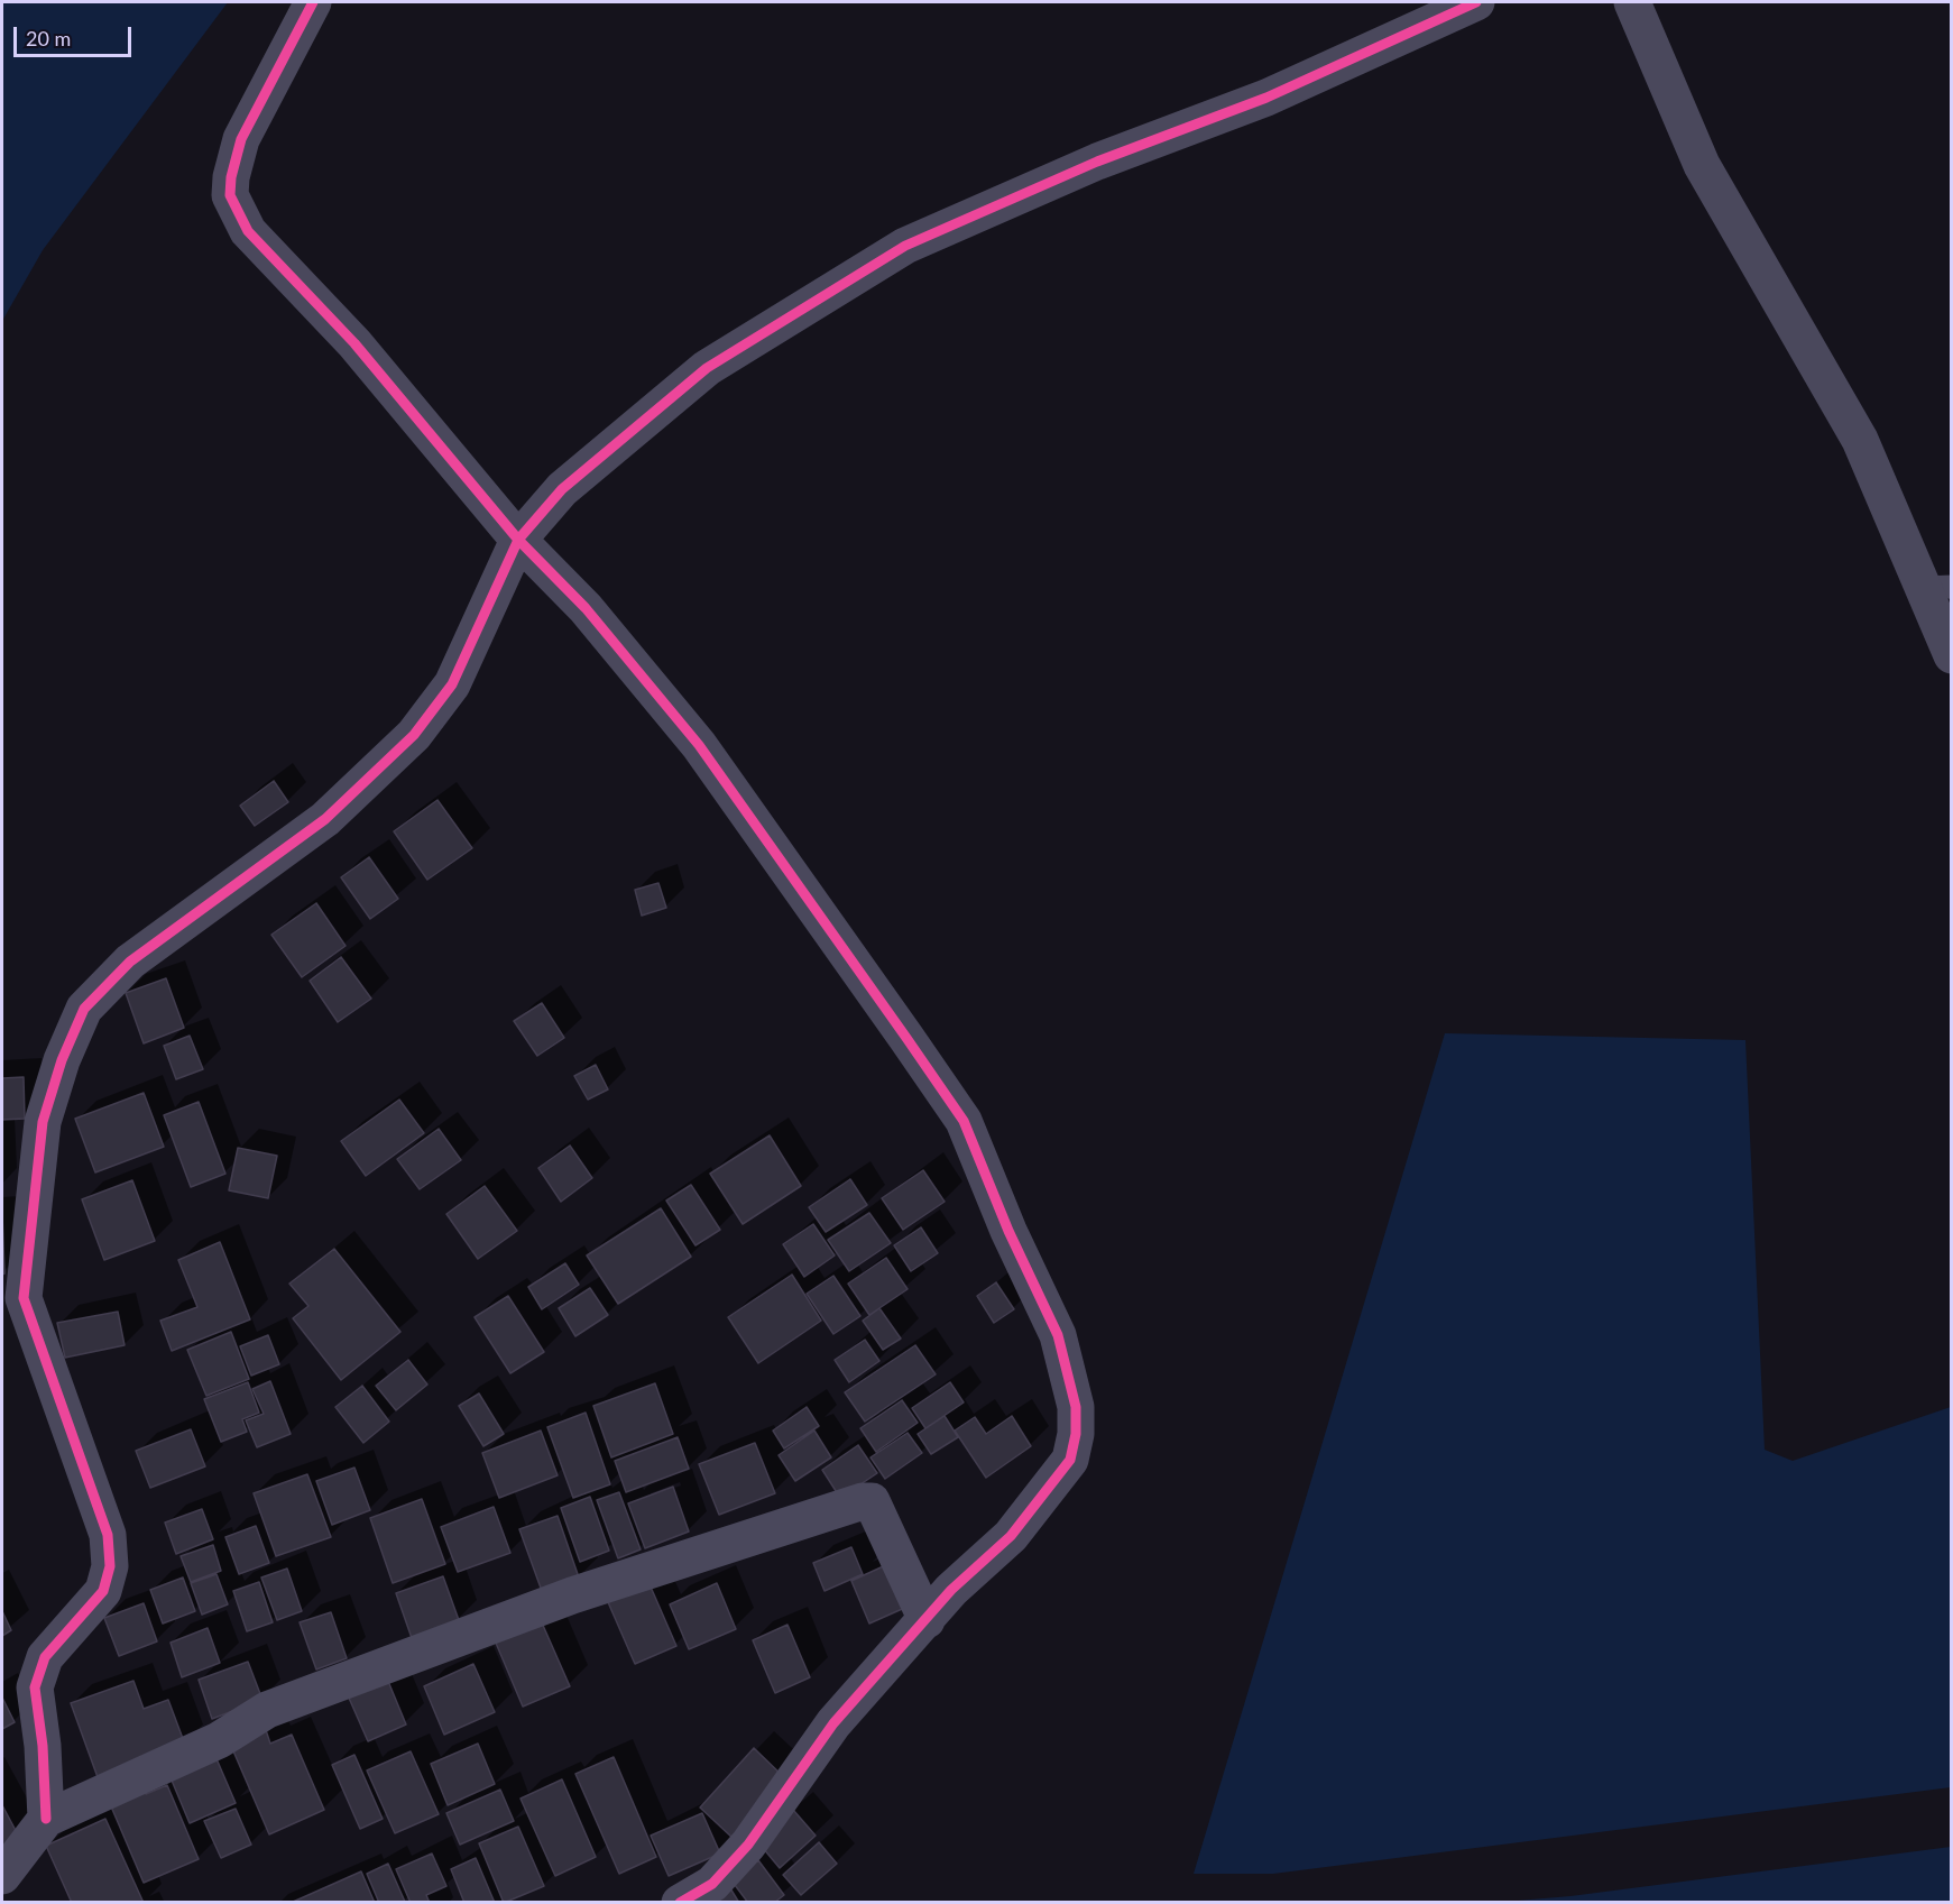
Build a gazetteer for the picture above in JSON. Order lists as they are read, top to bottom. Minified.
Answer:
{"scale_bar":"20 m"}
